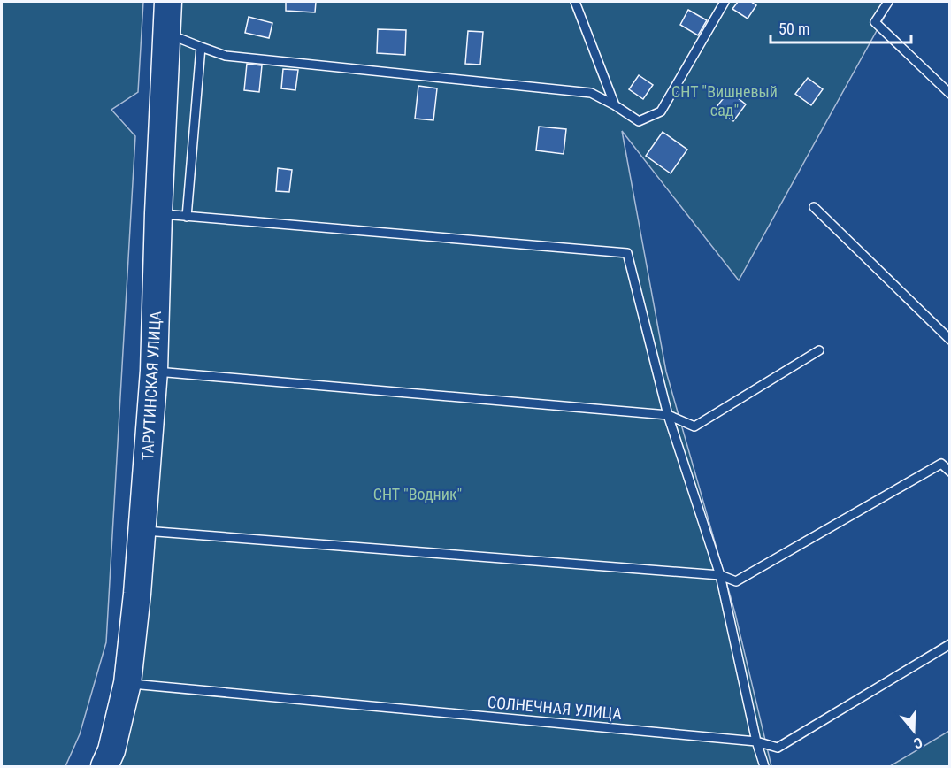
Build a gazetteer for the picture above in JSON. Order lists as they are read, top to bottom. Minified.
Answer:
{"streets":{"main road":["ТАРУТИНСКАЯ УЛИЦА"],"lane":["СОЛНЕЧНАЯ УЛИЦА"]},"crossings":[["ТАРУТИНСКАЯ УЛИЦА","СОЛНЕЧНАЯ УЛИЦА"]],"parks":["СНТ \"Вишневый сад\"","СНТ \"Водник\""],"scale_bar":"50 m","north":"bottom"}
